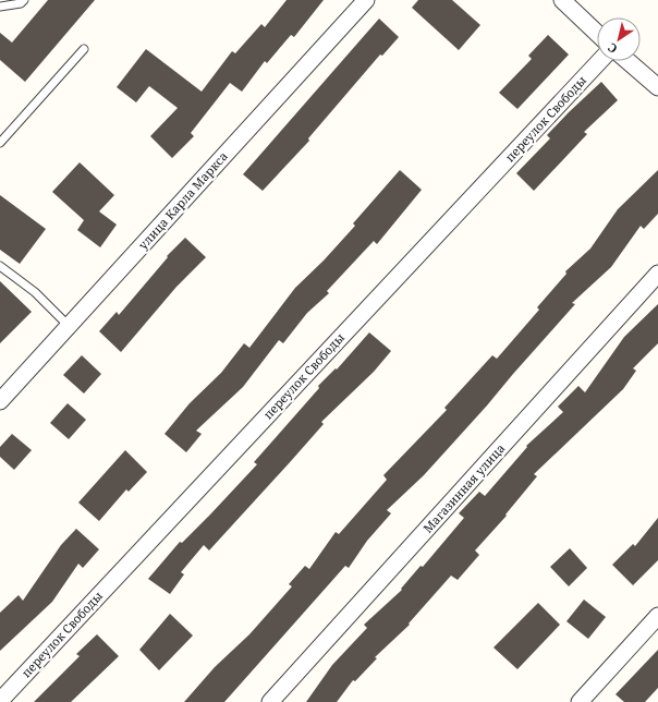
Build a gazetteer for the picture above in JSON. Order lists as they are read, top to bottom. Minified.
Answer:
{"streets":{"street":["переулок Свободы","улица Карла Маркса","Магазинная улица"]},"north":"bottom left"}
